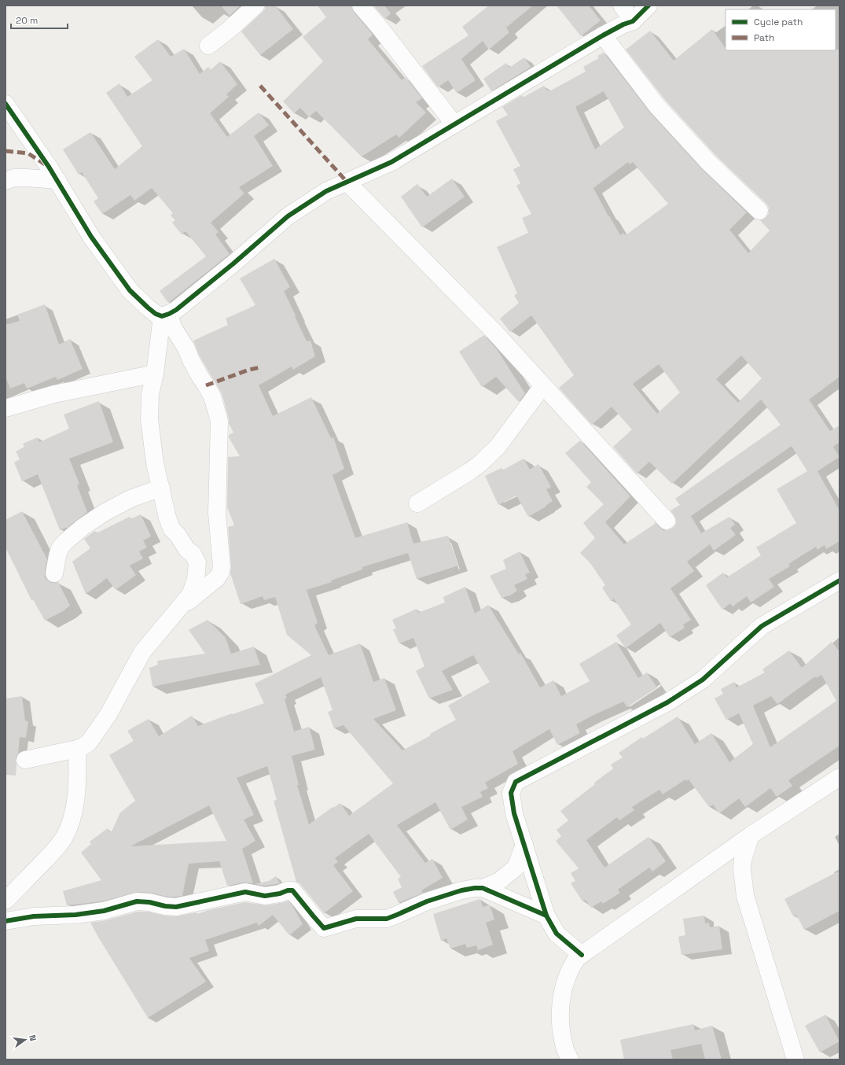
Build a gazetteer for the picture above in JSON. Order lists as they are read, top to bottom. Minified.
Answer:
{"legend":["Cycle path","Path"],"scale_bar":"20 m","north":"right"}
